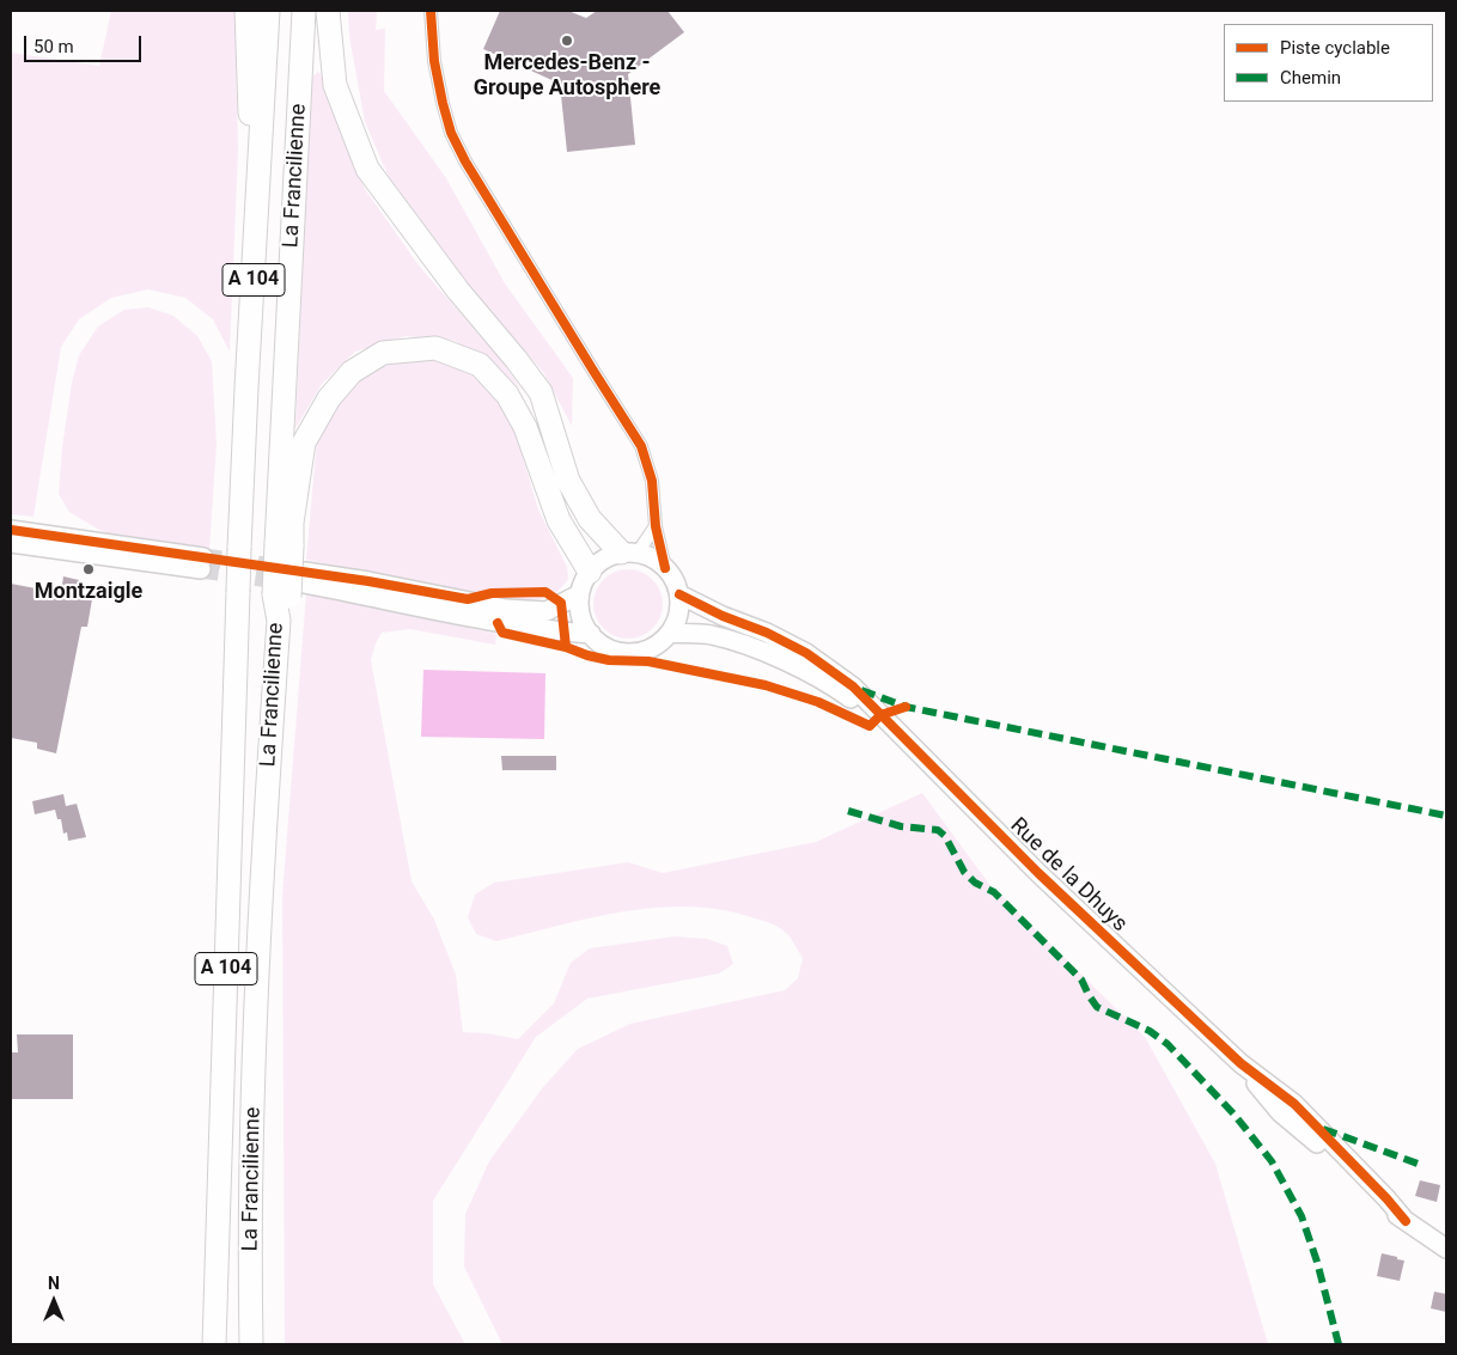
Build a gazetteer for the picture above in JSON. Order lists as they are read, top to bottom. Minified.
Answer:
{"streets":{"highway":["La Francilienne","A 104"],"main road":["Rue de la Dhuys"]},"places":["Mercedes-Benz - Groupe Autosphere","Montzaigle"],"legend":["Piste cyclable","Chemin"],"scale_bar":"50 m","north":"top"}
